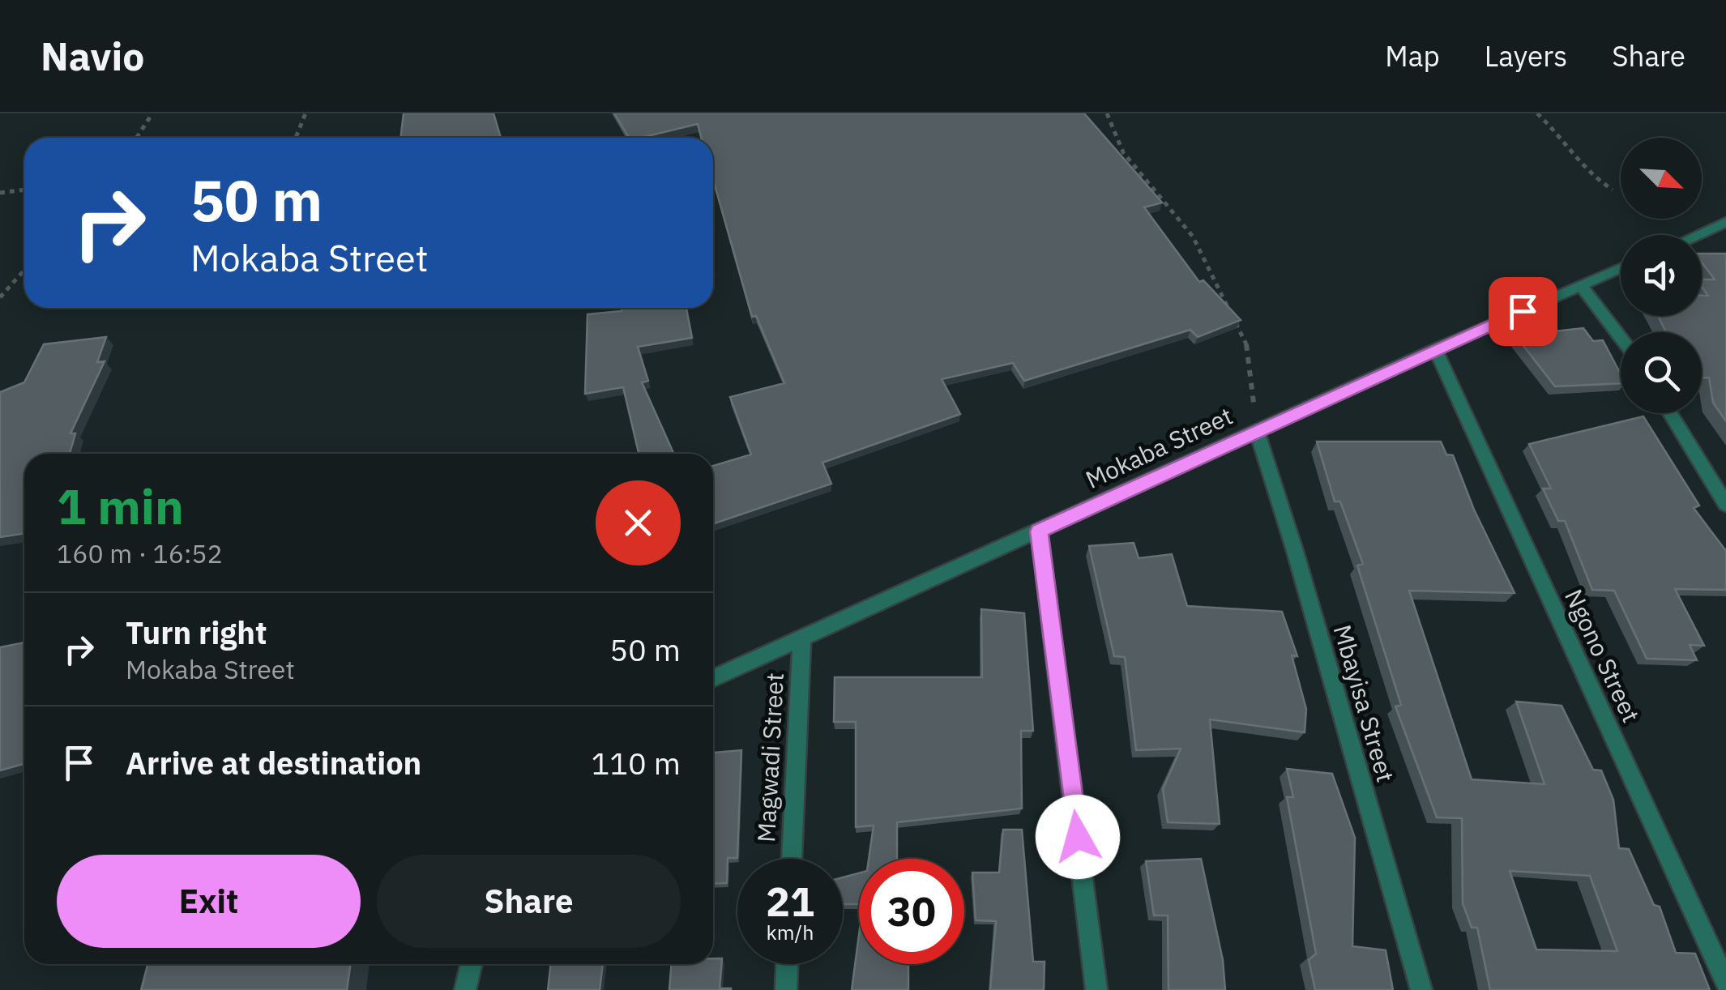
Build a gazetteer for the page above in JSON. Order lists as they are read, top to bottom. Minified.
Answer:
{"streets":{"street":["Mokaba Street","Ngono Street","Mbayisa Street","Magwadi Street"]},"crossings":[["Mokaba Street","Ngono Street"],["Mokaba Street","Mbayisa Street"],["Mokaba Street","Magwadi Street"]],"north":"bottom right","page":{"header":"Navio","nav":["Map","Layers","Share"],"turn":["50 m","Mokaba Street"],"heading":["1 min","160 m · 16:52"],"list":[{"name":"Turn right","note":"Mokaba Street","value":"50 m"},{"name":"Arrive at destination","value":"110 m"}],"buttons":["Exit","Share"],"speed":"21 km/h","limit":"30"}}
